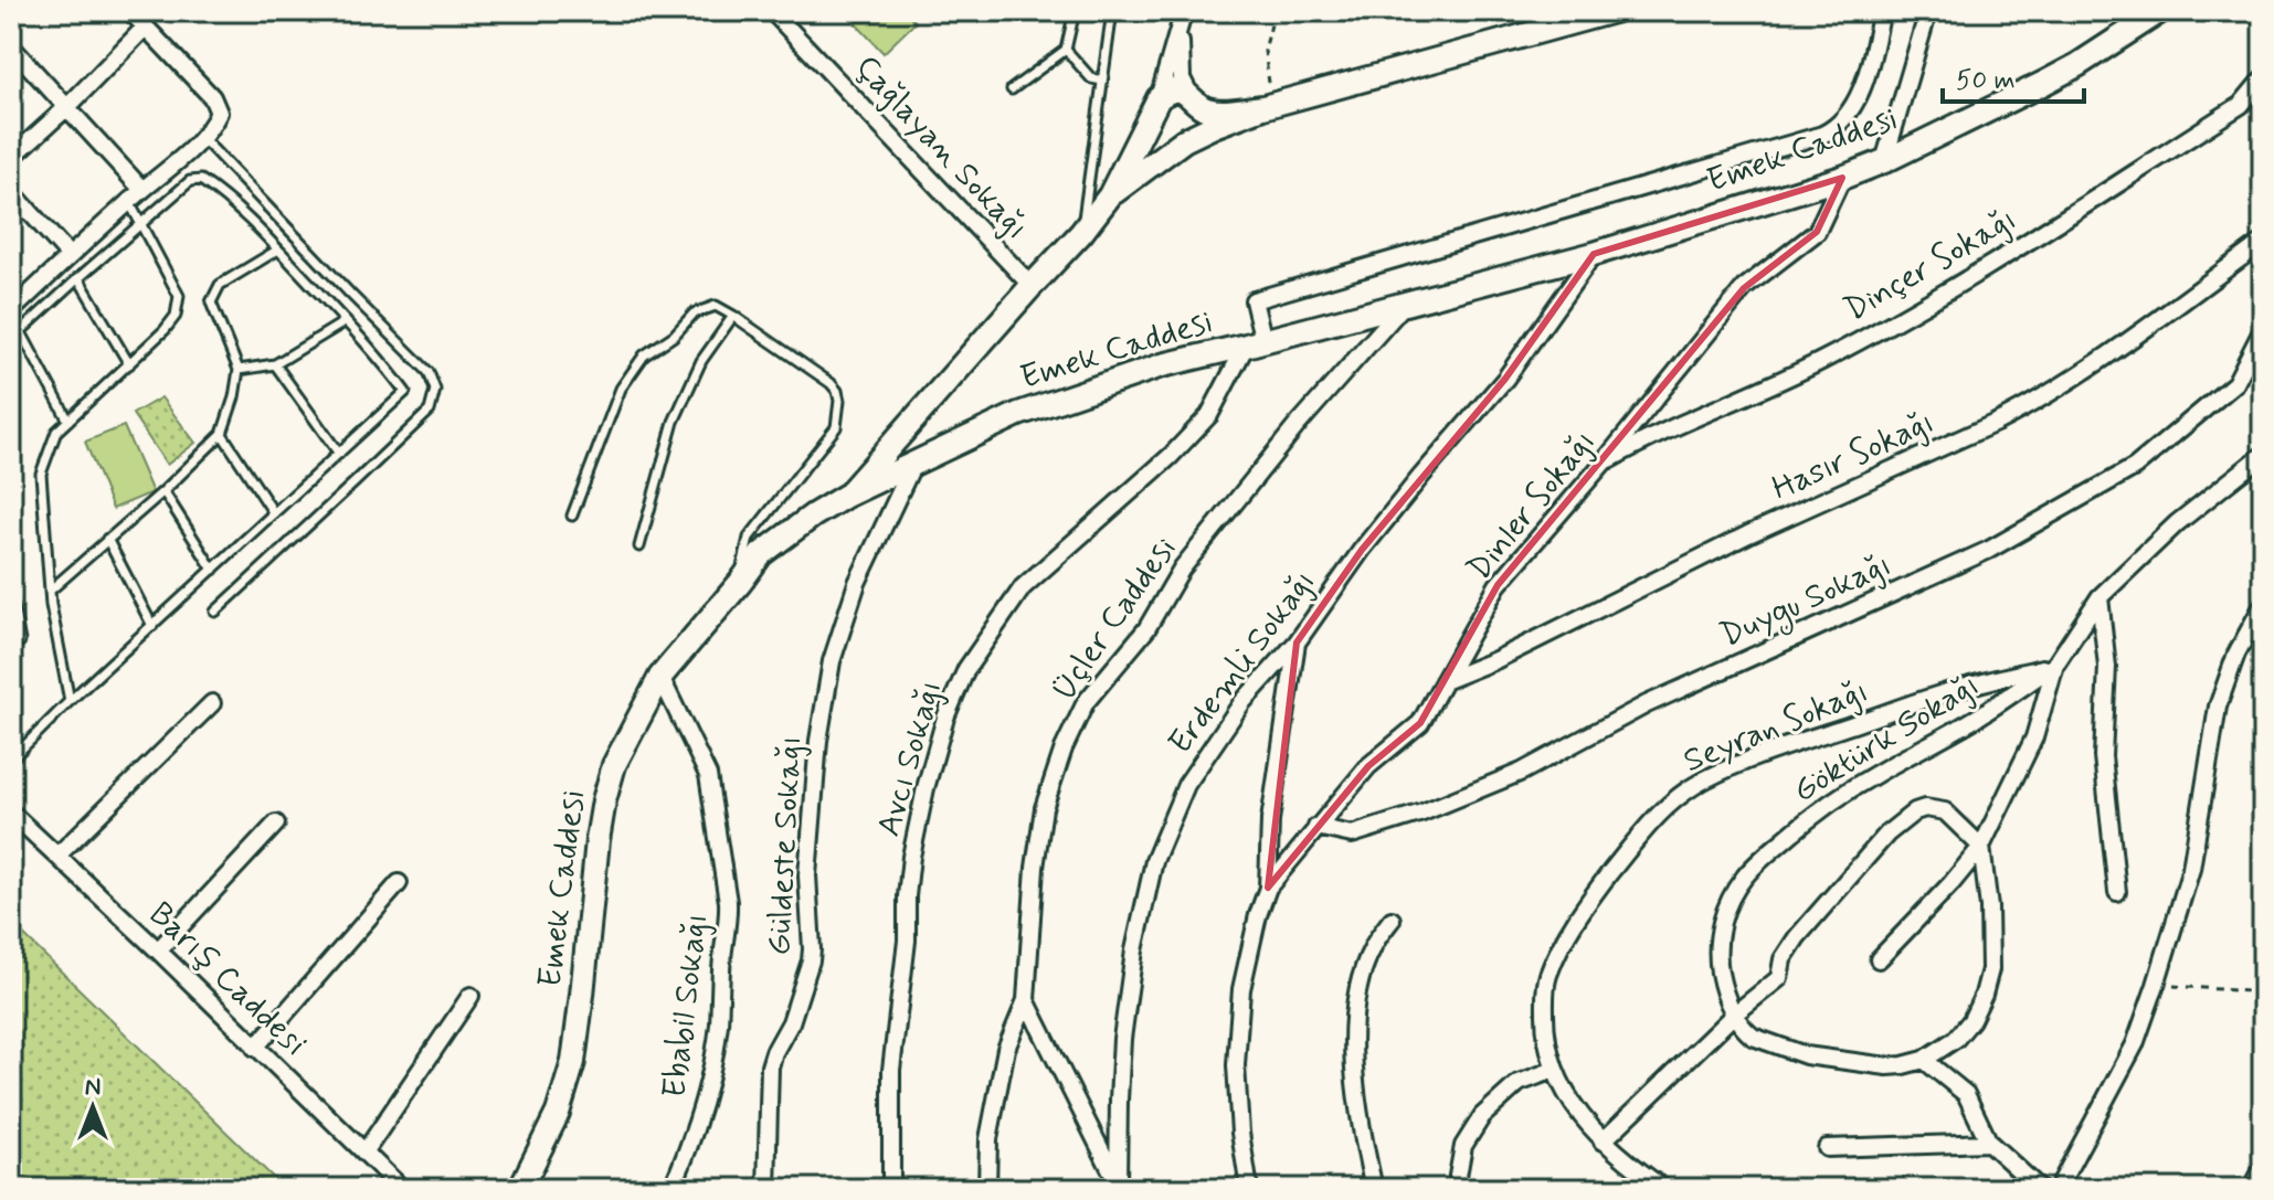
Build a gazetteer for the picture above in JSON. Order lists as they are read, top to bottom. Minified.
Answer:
{"streets":{"street":["Çağlayan Sokağı","Emek Caddesi","Dinçer Sokağı","Hasır Sokağı","Dinler Sokağı","Duygu Sokağı","Üçler Caddesi","Erdemli Sokağı","Seyran Sokağı","Göktürk Sokağı","Avcı Sokağı","Güldeste Sokağı","Barış Caddesi","Ebabil Sokağı"]},"crossings":[["Emek Caddesi","Dinler Sokağı"],["Emek Caddesi","Üçler Caddesi"],["Emek Caddesi","Erdemli Sokağı"],["Emek Caddesi","Avcı Sokağı"],["Emek Caddesi","Güldeste Sokağı"],["Emek Caddesi","Ebabil Sokağı"],["Dinçer Sokağı","Dinler Sokağı"],["Hasır Sokağı","Dinler Sokağı"],["Dinler Sokağı","Duygu Sokağı"],["Seyran Sokağı","Göktürk Sokağı"]],"scale_bar":"50 m","north":"top"}
